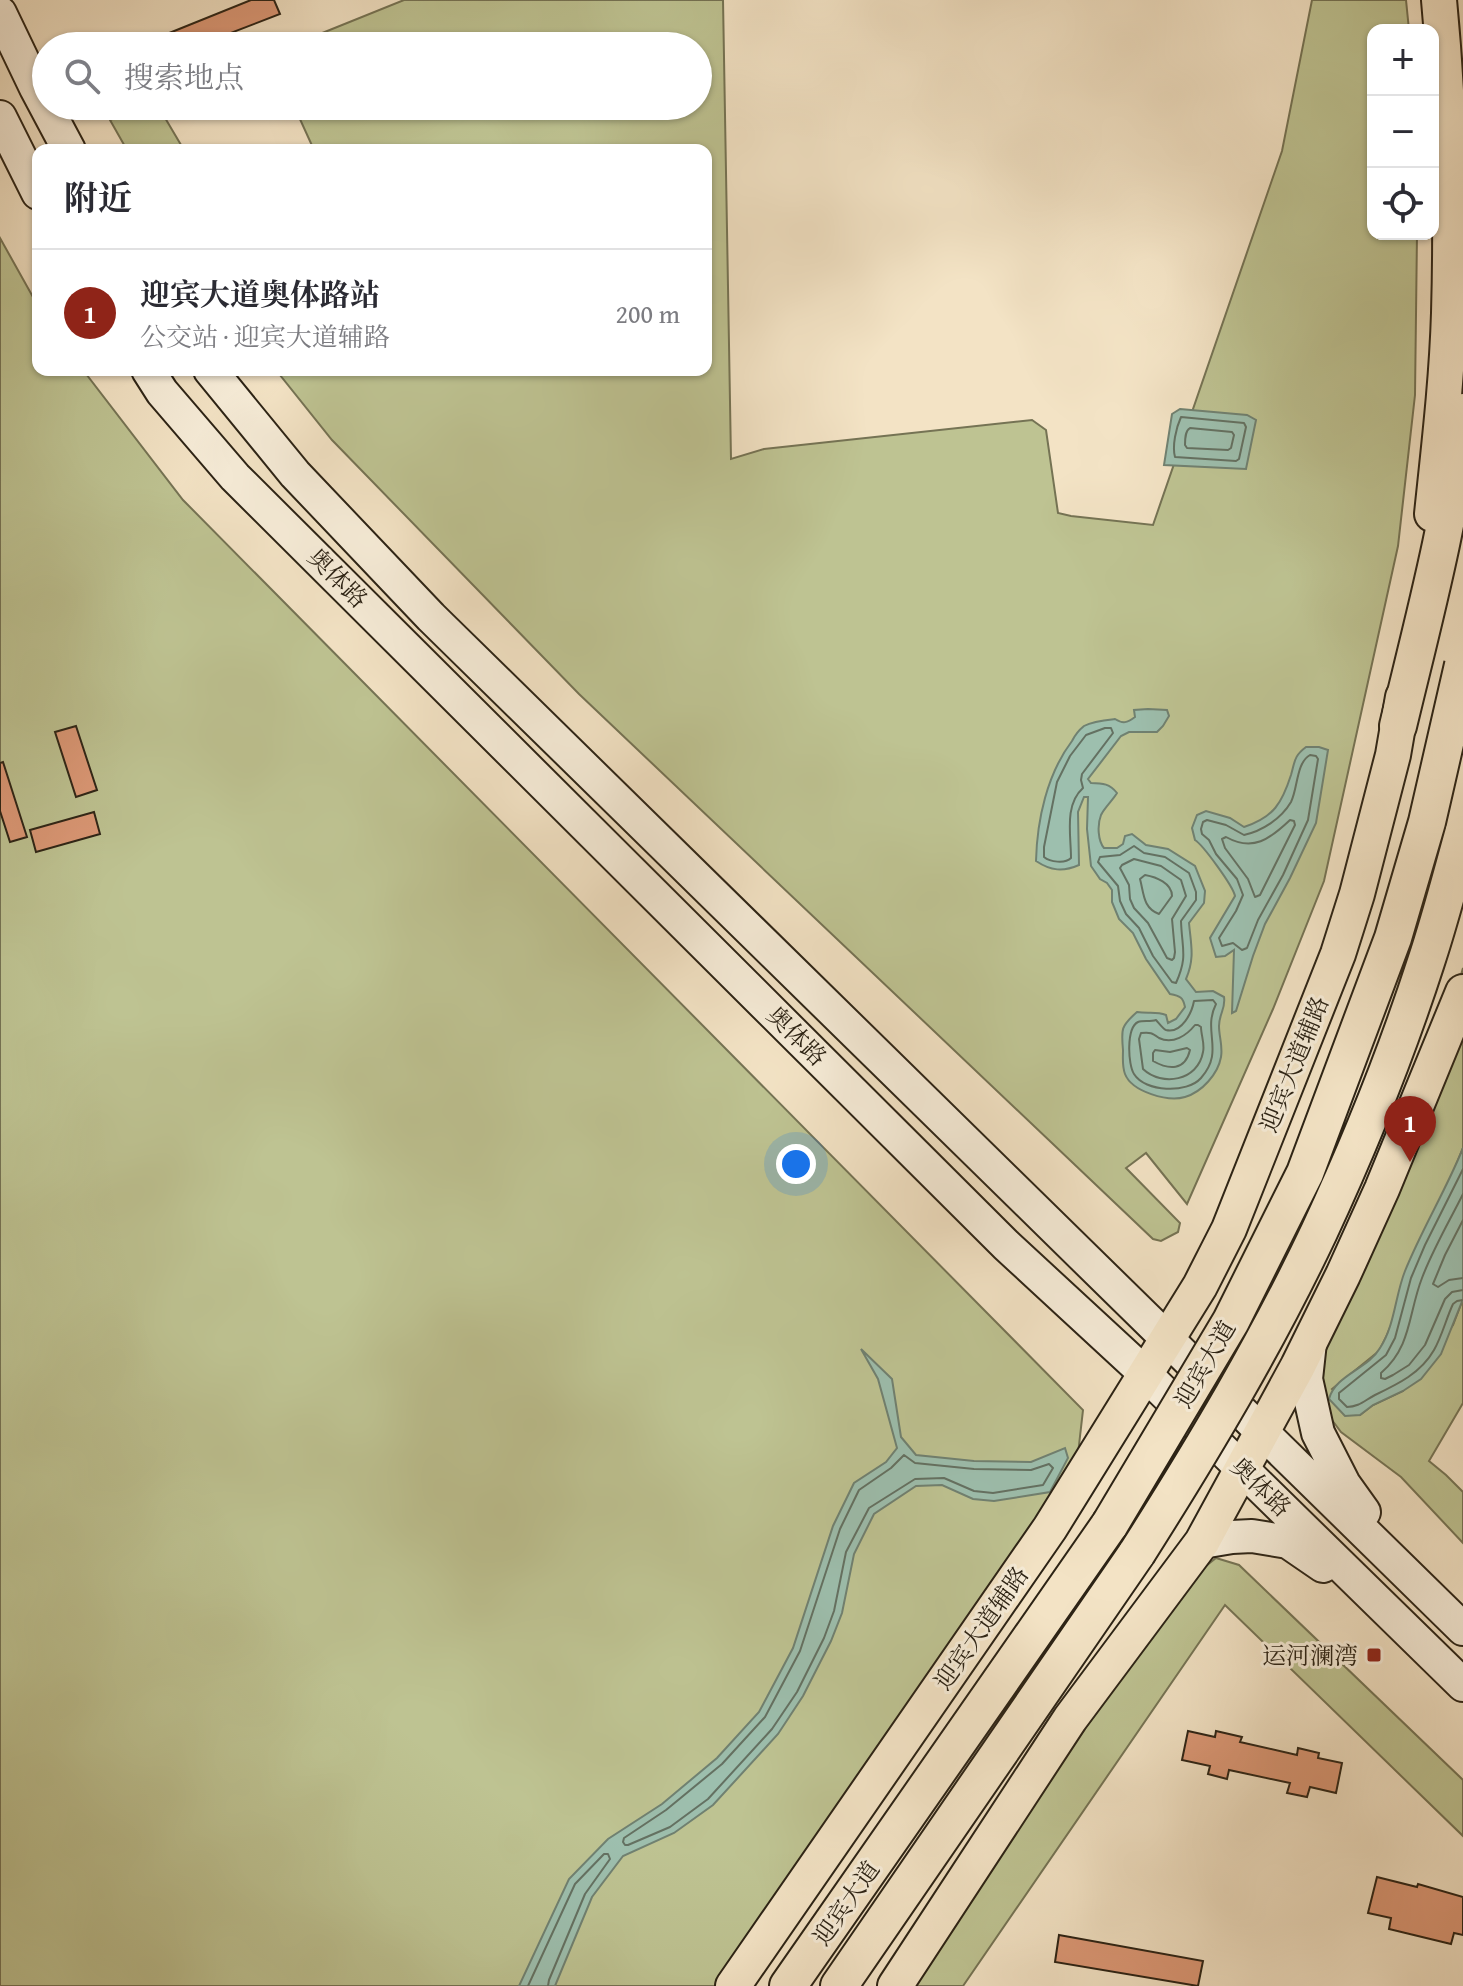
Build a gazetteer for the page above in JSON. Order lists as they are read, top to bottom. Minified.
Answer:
{"streets":{"highway":["迎宾大道"],"main road":["奥体路","迎宾大道辅路"]},"crossings":[["奥体路","迎宾大道辅路"]],"places":{"transit":["运河澜湾"]},"page":{"map_buttons":["+","−"],"search":"搜索地点","heading":"附近","list":[{"mark":"1","name":"迎宾大道奥体路站","note":"公交站 · 迎宾大道辅路","value":"200 m"}],"pins":"1"}}
